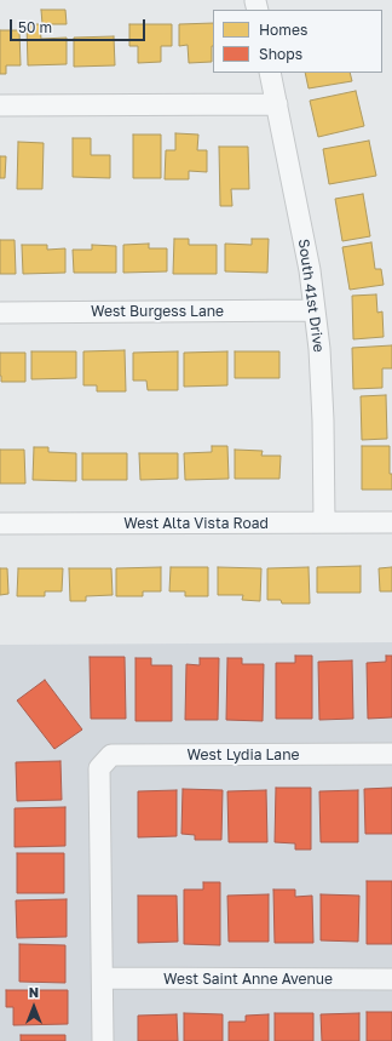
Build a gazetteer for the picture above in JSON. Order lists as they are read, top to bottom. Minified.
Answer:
{"streets":{"street":["South 41st Drive","West Burgess Lane","West Alta Vista Road","West Lydia Lane","West Saint Anne Avenue"]},"crossings":[["South 41st Drive","West Burgess Lane"],["South 41st Drive","West Alta Vista Road"],["West Lydia Lane","West Saint Anne Avenue"]],"legend":["Homes","Shops"],"scale_bar":"50 m","north":"top"}
